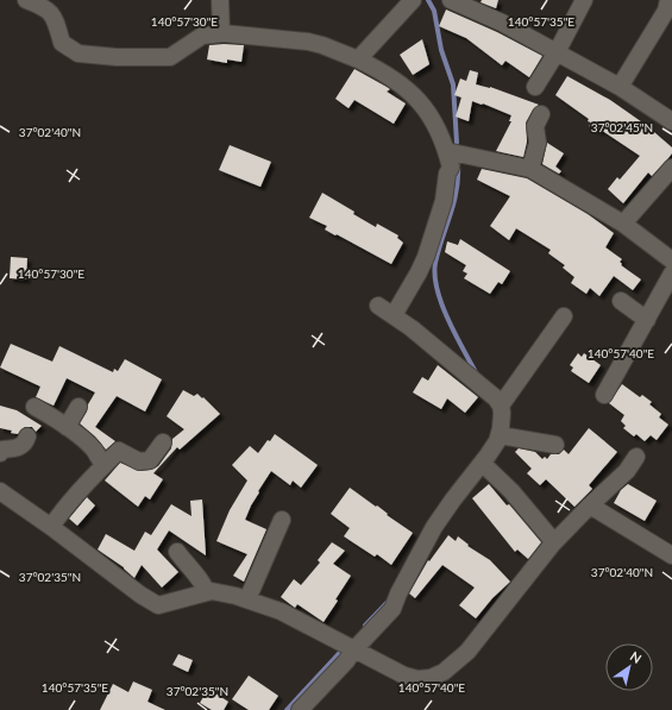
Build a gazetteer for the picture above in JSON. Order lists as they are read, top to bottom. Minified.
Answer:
{"north":"top right","coordinates":["140°57'30\"E","140°57'35\"E","37°02'45\"N","37°02'40\"N","140°57'40\"E","37°02'35\"N"]}
